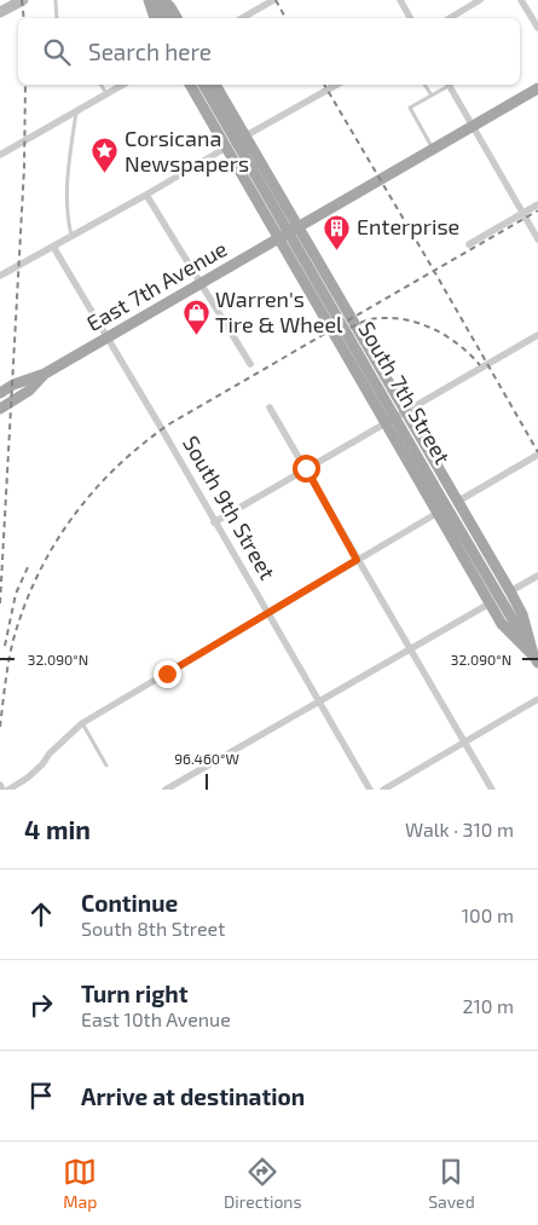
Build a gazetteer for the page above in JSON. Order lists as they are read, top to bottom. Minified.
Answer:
{"streets":{"main road":["East 7th Avenue","South 7th Street"],"street":["South 9th Street"]},"crossings":[["East 7th Avenue","South 9th Street"]],"places":{"place":["Corsicana Newspapers"],"building":["Enterprise"],"shop":["Warren's Tire & Wheel"]},"page":{"search":"Search here","heading":["4 min","Walk · 310 m"],"list":[["Continue","South 8th Street","100 m"],["Turn right","East 10th Avenue","210 m"],"Arrive at destination"],"nav":["Map","Directions","Saved"]},"coordinates":["32.090°N","96.460°W"]}
